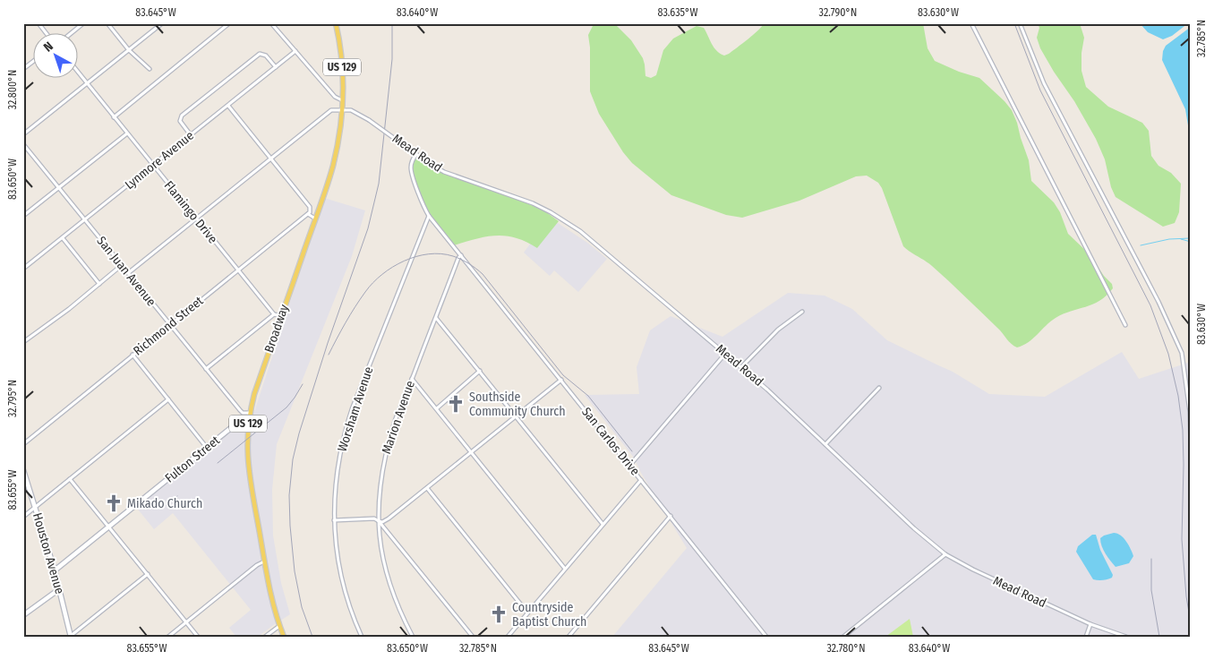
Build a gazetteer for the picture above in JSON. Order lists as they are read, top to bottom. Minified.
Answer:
{"streets":{"main road":["US 129","Broadway"],"street":["Mead Road","Lynmore Avenue","Flamingo Drive","San Juan Avenue","Richmond Street","Worsham Avenue","Marion Avenue","San Carlos Drive","Fulton Street","Houston Avenue"]},"crossings":[["Mead Road","Broadway"],["Mead Road","San Carlos Drive"],["Lynmore Avenue","Flamingo Drive"],["Lynmore Avenue","San Juan Avenue"],["Flamingo Drive","Richmond Street"],["San Juan Avenue","Richmond Street"],["San Juan Avenue","Broadway"],["Broadway","Fulton Street"],["Worsham Avenue","San Carlos Drive"],["Marion Avenue","San Carlos Drive"],["Fulton Street","Houston Avenue"]],"places":{"church":["Southside Community Church","Mikado Church","Countryside Baptist Church"]},"north":"top left","coordinates":["83.645°W","83.640°W","83.635°W","32.790°N","83.630°W","32.785°N","32.800°N","83.650°W","32.795°N","83.655°W","32.780°N"]}
